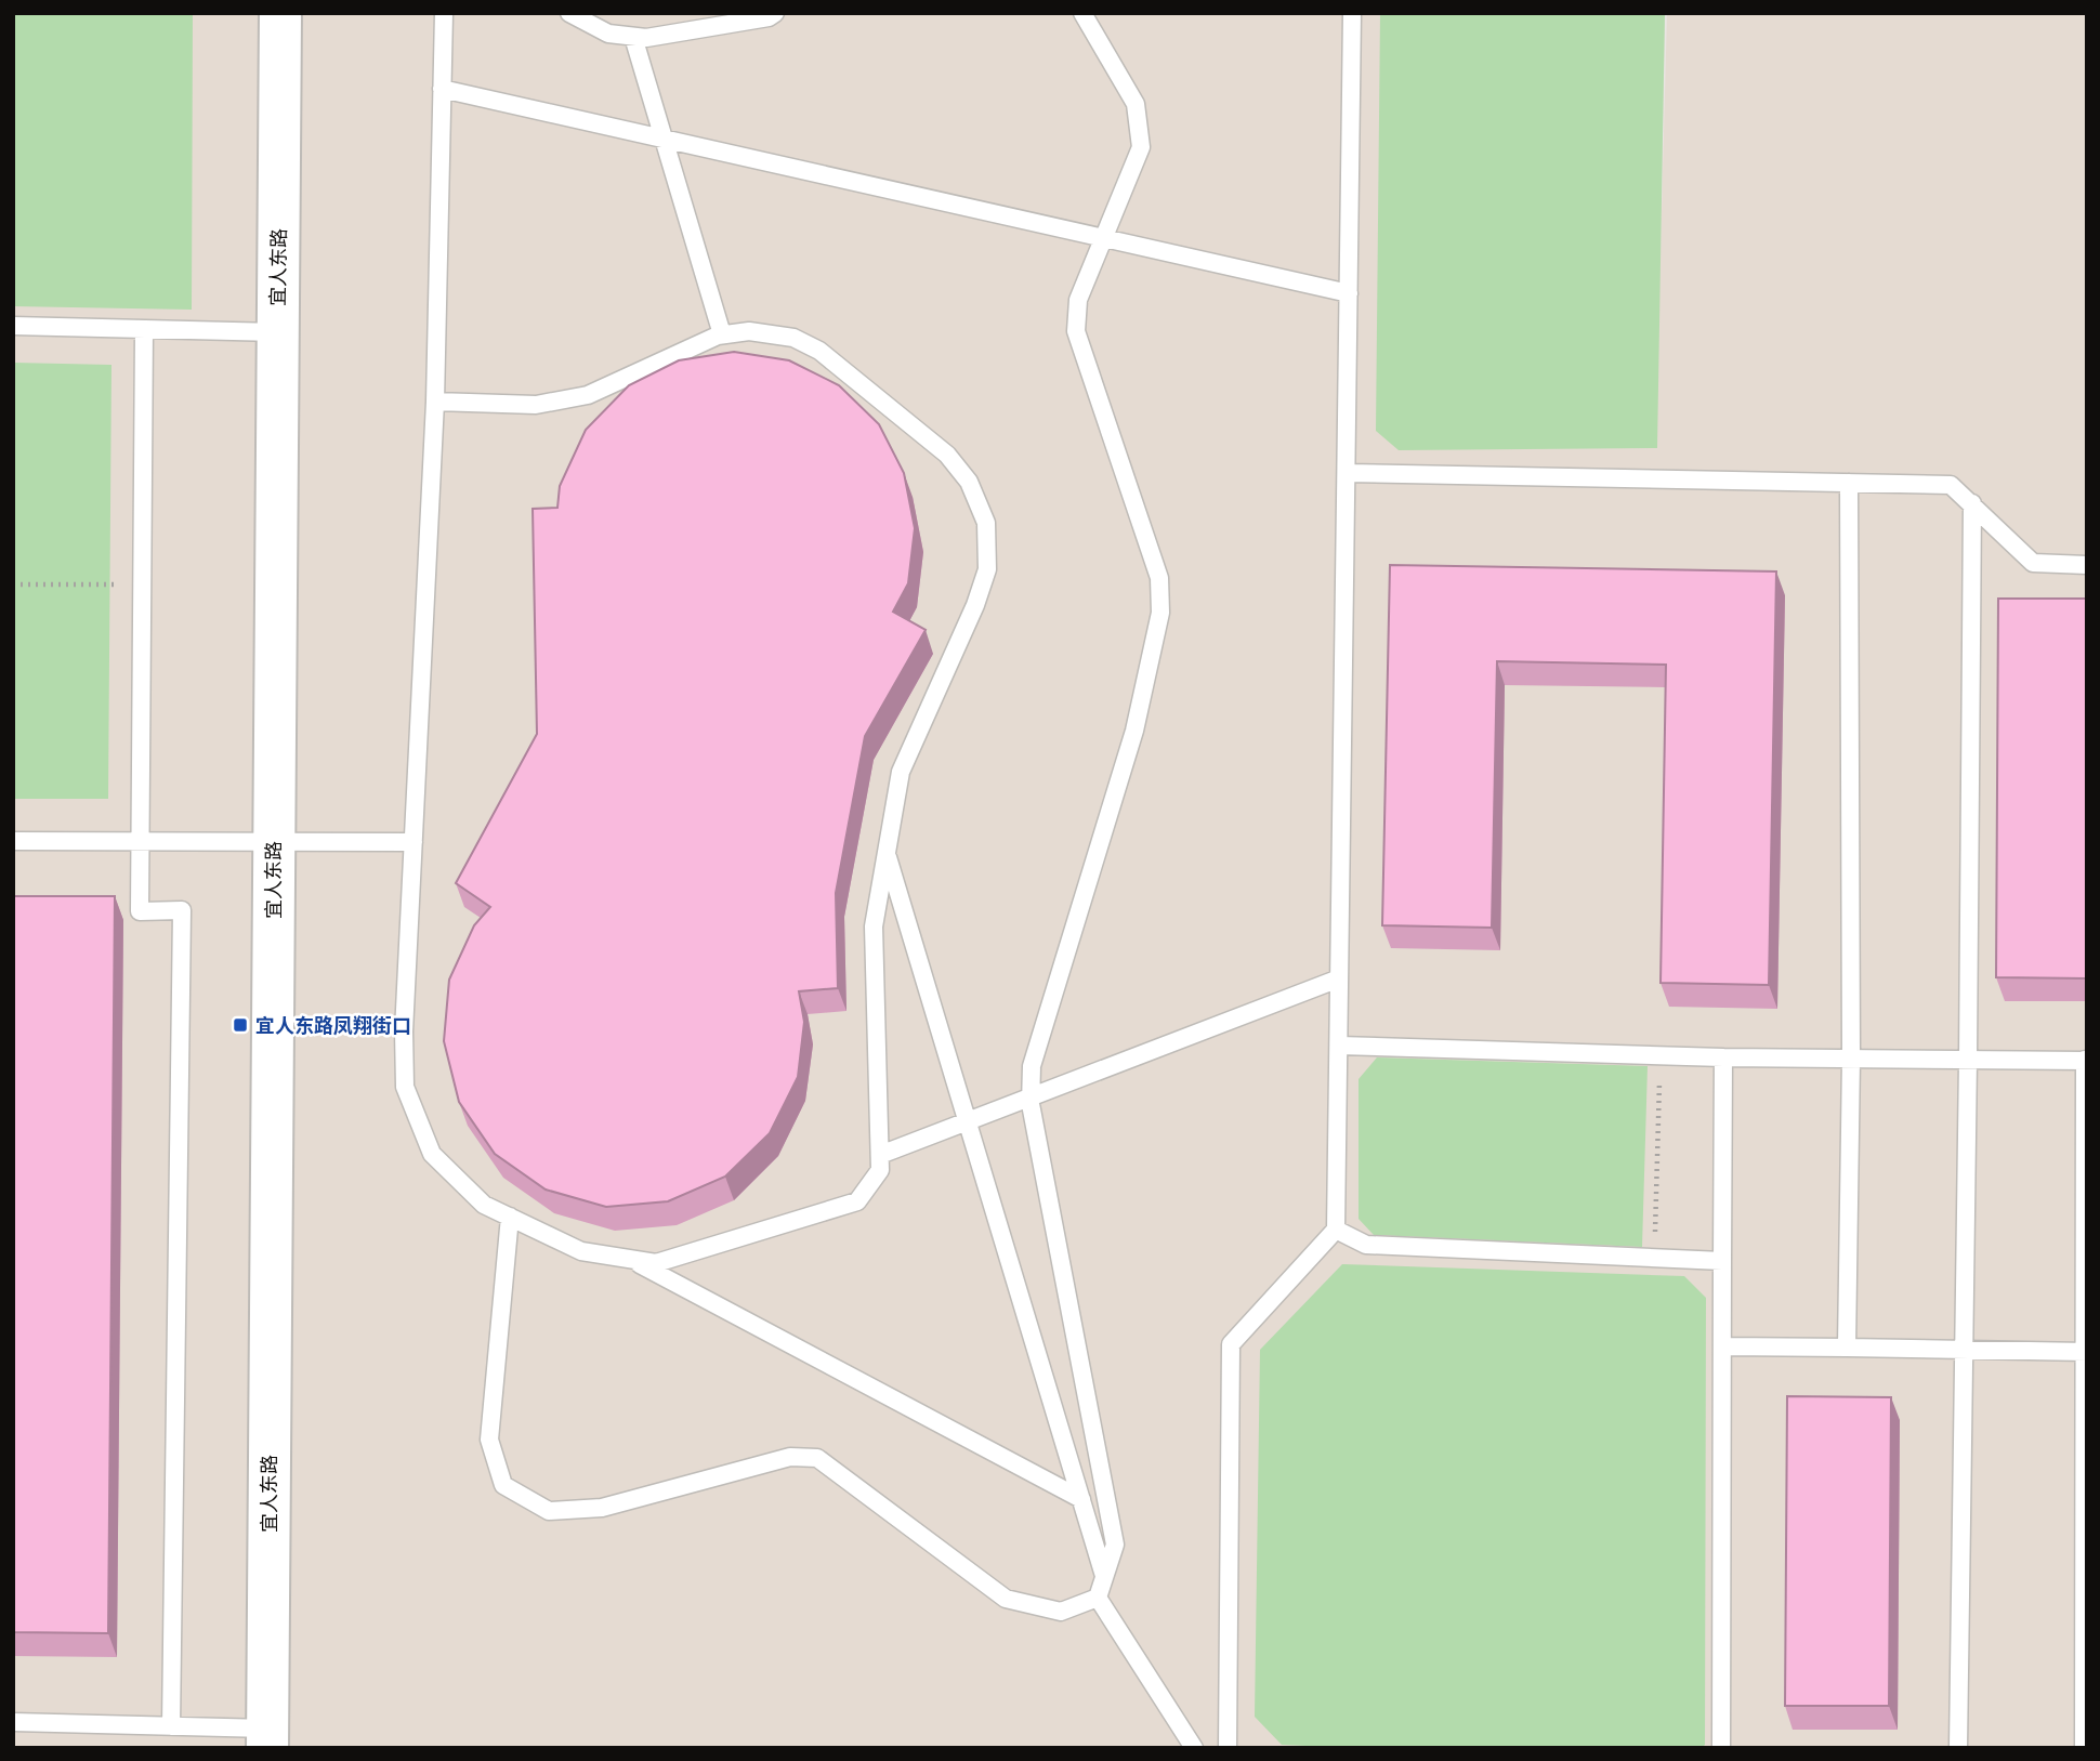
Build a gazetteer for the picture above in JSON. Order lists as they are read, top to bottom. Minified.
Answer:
{"streets":{"street":["宜人东路"]},"places":{"transit":["宜人东路凤翔街口"]}}
